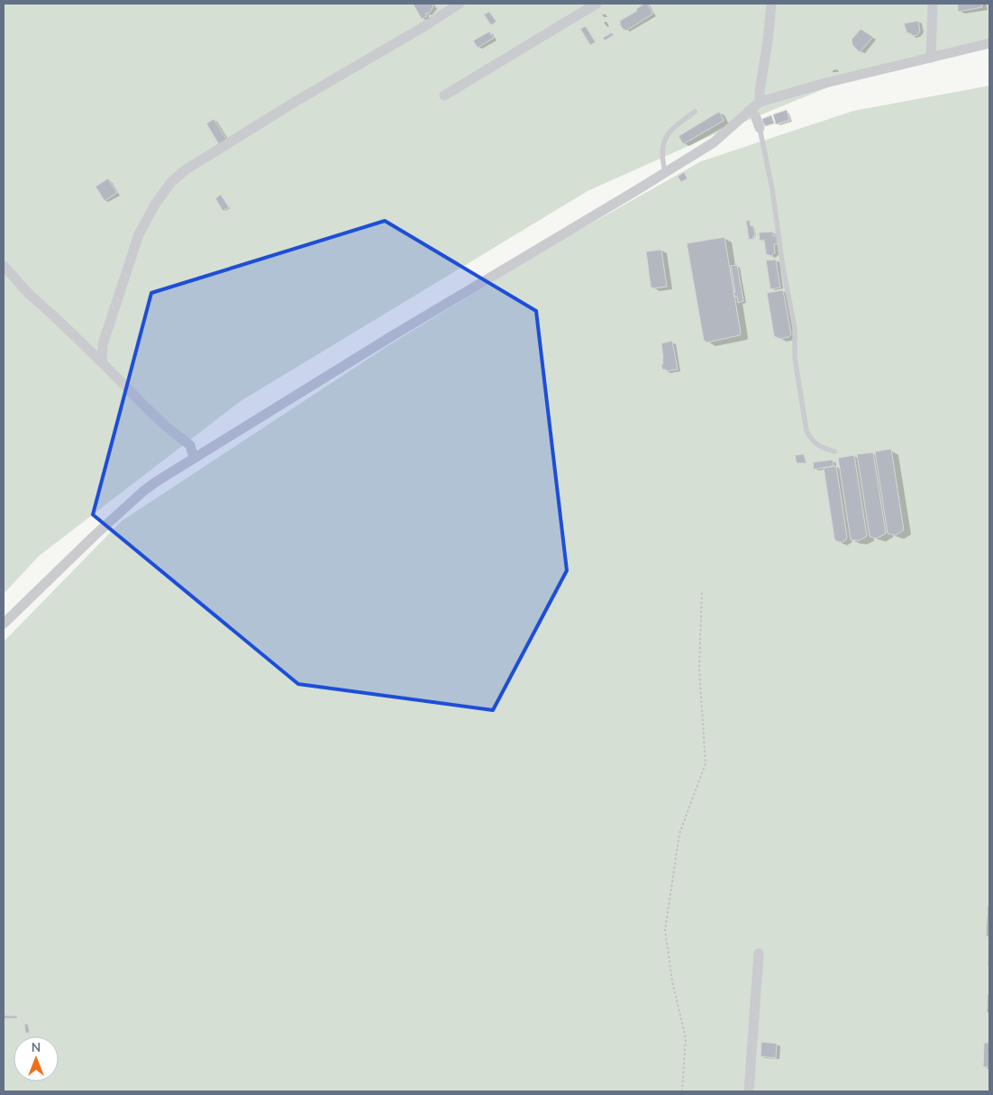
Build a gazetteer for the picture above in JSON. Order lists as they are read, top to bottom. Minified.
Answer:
{"north":"top"}
